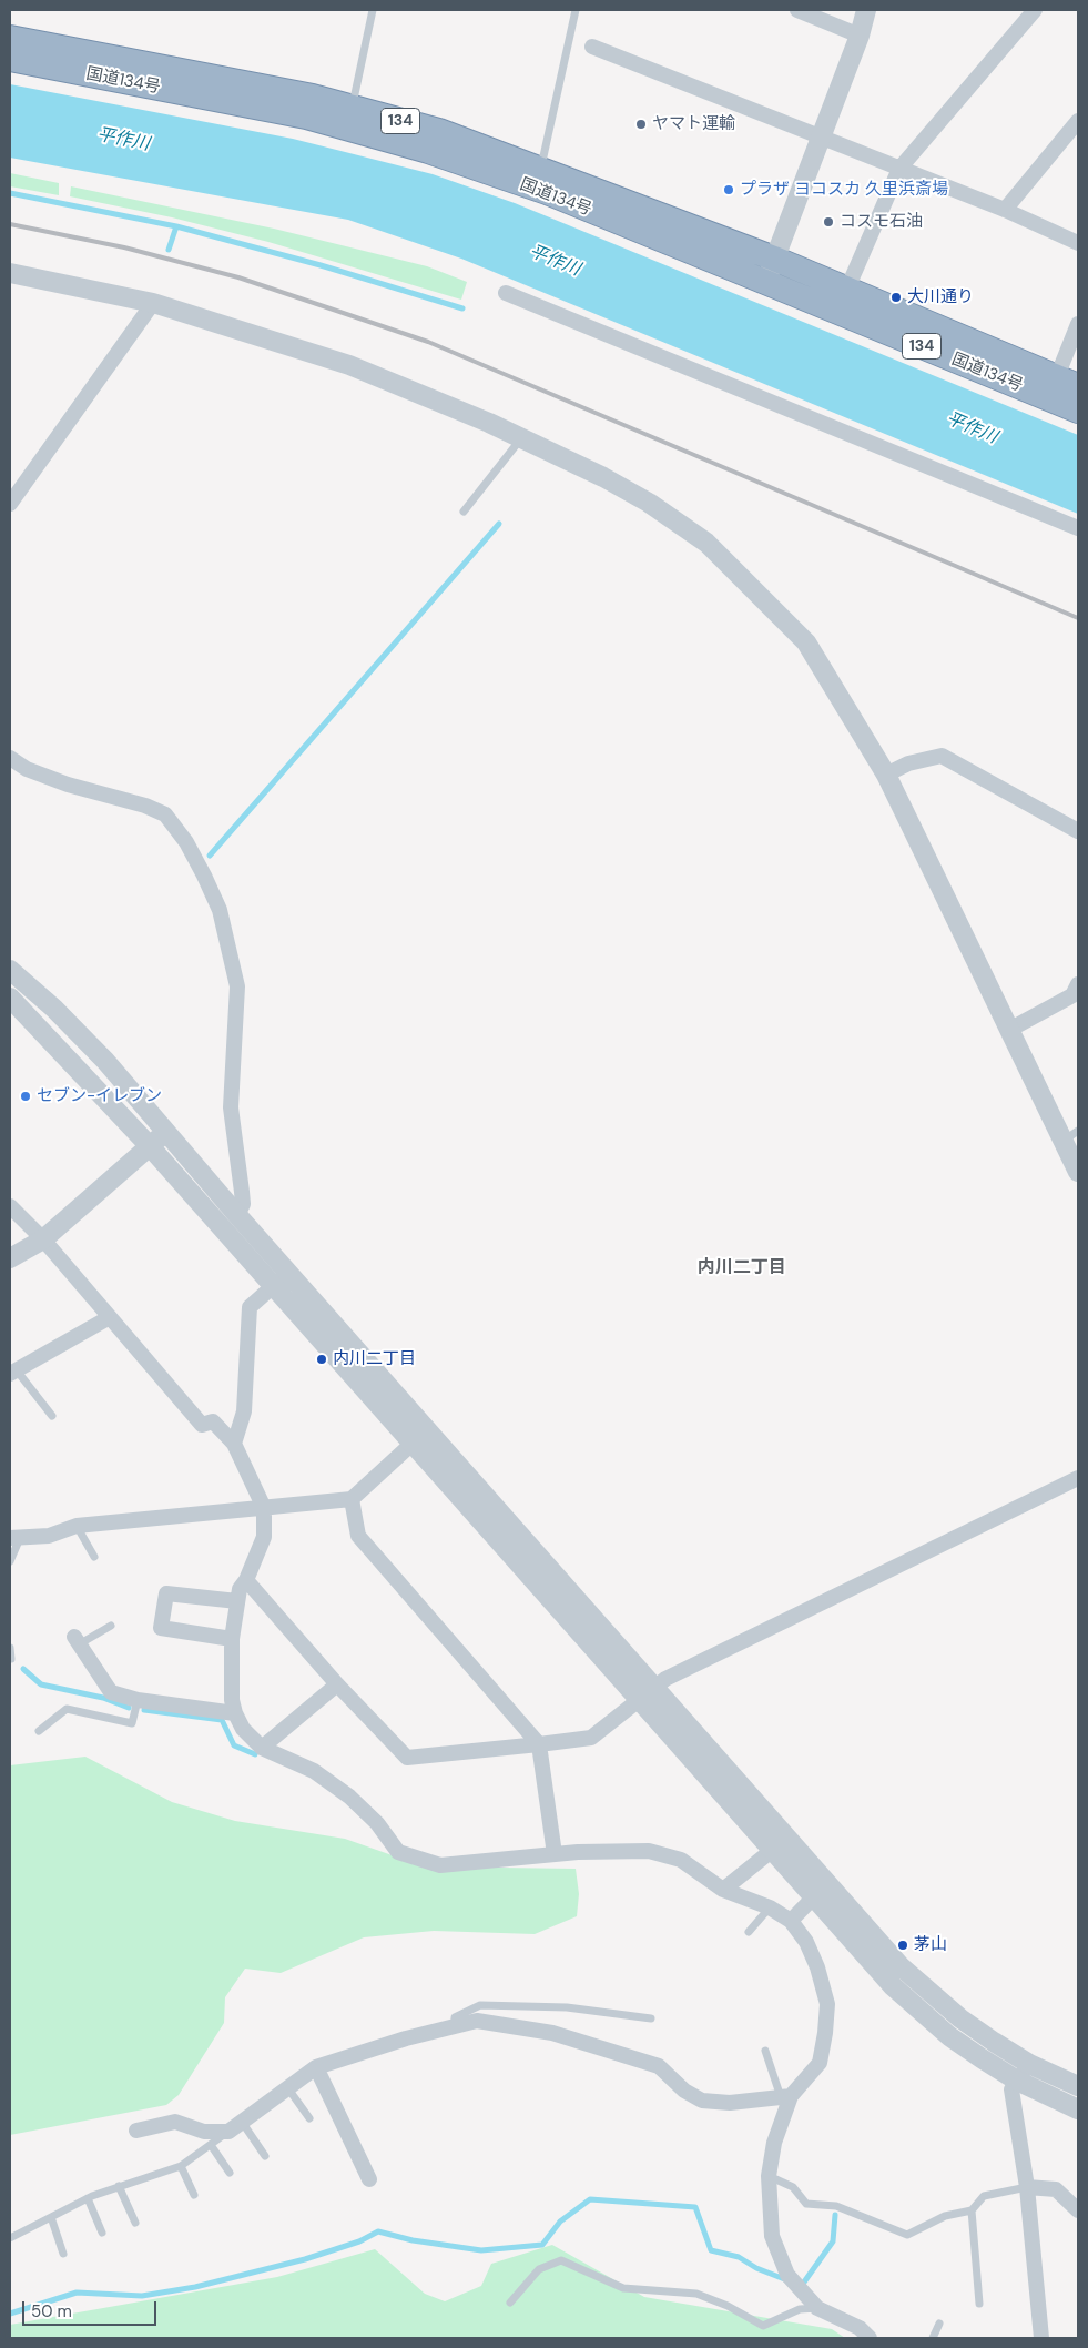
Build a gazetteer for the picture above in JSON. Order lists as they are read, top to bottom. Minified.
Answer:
{"streets":{"highway":["国道134号","134"]},"districts":["内川二丁目"],"water":["平作川"],"places":["ヤマト運輸","プラザ ヨコスカ 久里浜斎場","コスモ石油","大川通り","セブン-イレブン","内川二丁目","茅山"],"scale_bar":"50 m"}
